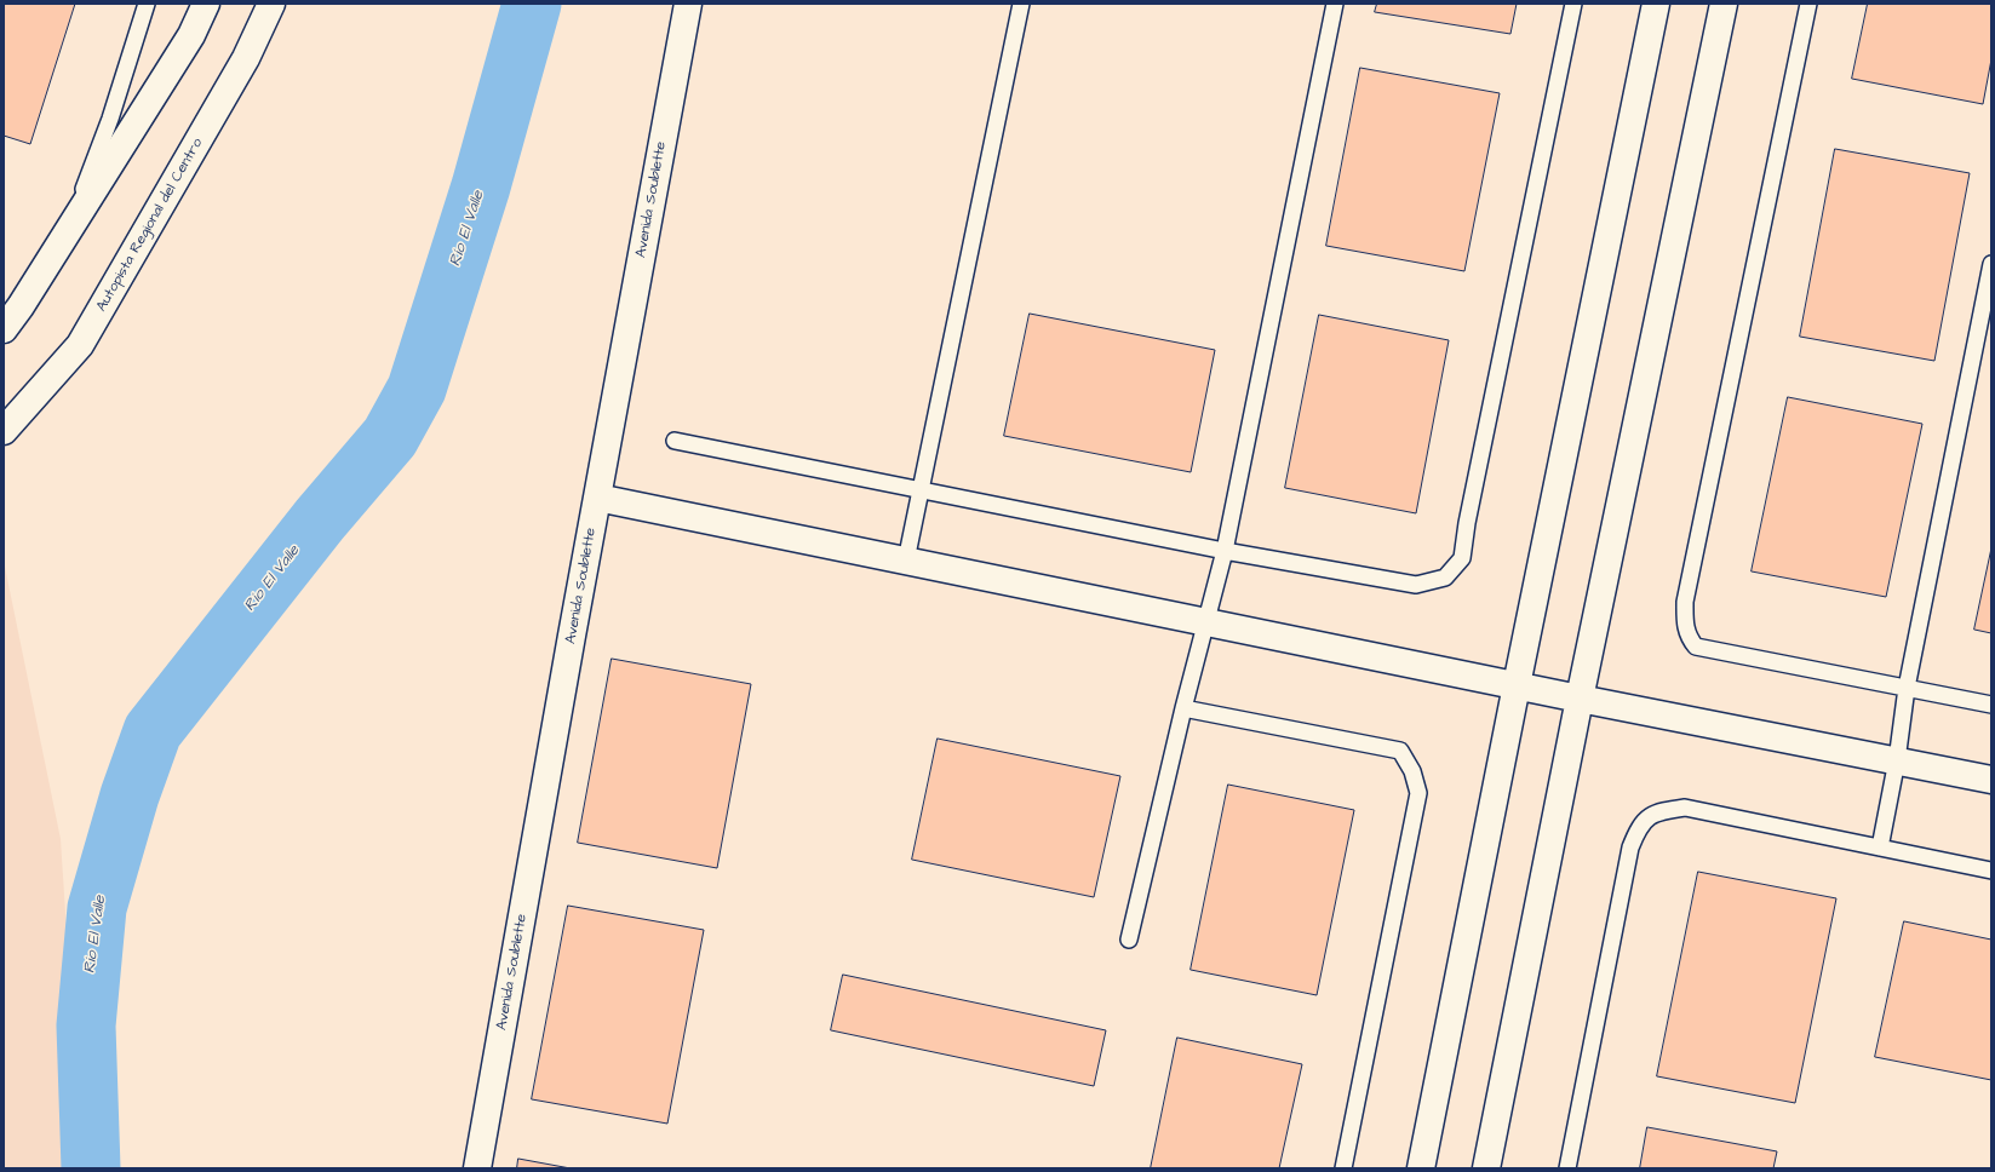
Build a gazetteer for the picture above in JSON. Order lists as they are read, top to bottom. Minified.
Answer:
{"streets":{"main road":["Avenida Soublette","Autopista Regional del Centro"]},"water":["Río El Valle"]}
